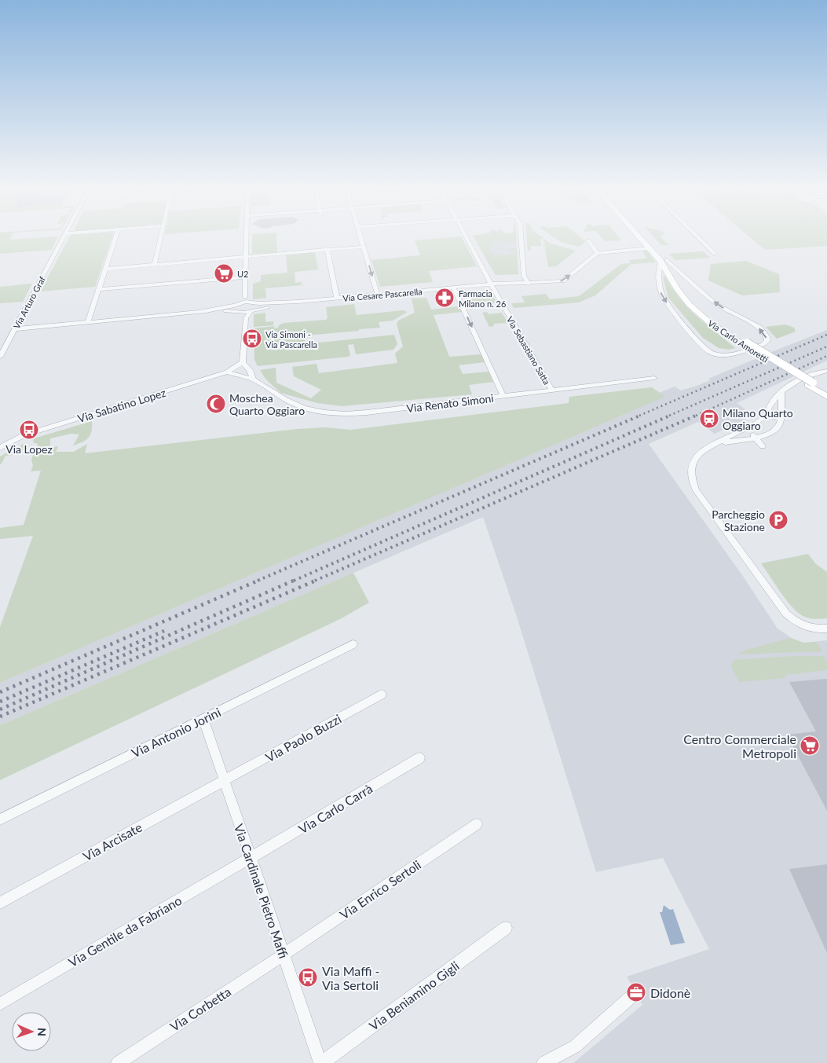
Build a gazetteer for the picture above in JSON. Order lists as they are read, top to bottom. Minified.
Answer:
{"streets":{"street":["Via Cesare Pascarella","Via Arturo Graf","Via Carlo Amoretti","Via Sebastiano Satta","Via Renato Simoni","Via Sabatino Lopez","Via Antonio Jorini","Via Paolo Buzzi","Via Carlo Carrà","Via Arcisate","Via Enrico Sertoli","Via Cardinale Pietro Maffi","Via Gentile da Fabriano","Via Beniamino Gigli","Via Corbetta"]},"crossings":[["Via Cesare Pascarella","Via Sebastiano Satta"],["Via Sebastiano Satta","Via Renato Simoni"],["Via Renato Simoni","Via Sabatino Lopez"],["Via Antonio Jorini","Via Cardinale Pietro Maffi"],["Via Paolo Buzzi","Via Arcisate"],["Via Paolo Buzzi","Via Cardinale Pietro Maffi"],["Via Carlo Carrà","Via Cardinale Pietro Maffi"],["Via Carlo Carrà","Via Gentile da Fabriano"],["Via Arcisate","Via Cardinale Pietro Maffi"],["Via Enrico Sertoli","Via Cardinale Pietro Maffi"],["Via Enrico Sertoli","Via Corbetta"],["Via Cardinale Pietro Maffi","Via Gentile da Fabriano"],["Via Cardinale Pietro Maffi","Via Beniamino Gigli"],["Via Cardinale Pietro Maffi","Via Corbetta"]],"places":{"supermarket":["U2","Centro Commerciale Metropoli"],"pharmacy":["Farmacia Milano n. 26"],"bus stop":["Via Simoni - Via Pascarella","Via Lopez","Via Maffi - Via Sertoli"],"mosque":["Moschea Quarto Oggiaro"],"station":["Milano Quarto Oggiaro"],"parking":["Parcheggio Stazione"],"office":["Didonè"]},"north":"right"}
